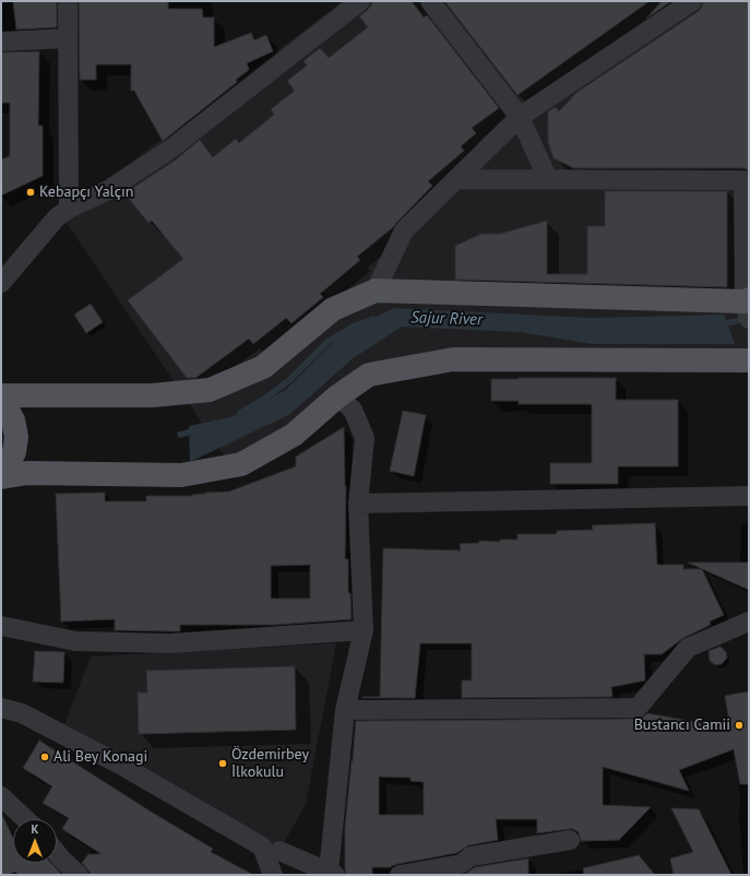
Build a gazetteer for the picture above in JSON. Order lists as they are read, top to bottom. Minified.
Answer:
{"water":["Sajur River"],"places":["Kebapçı Yalçın","Bustancı Camii","Ali Bey Konagi","Özdemirbey İlkokulu"],"north":"top"}
